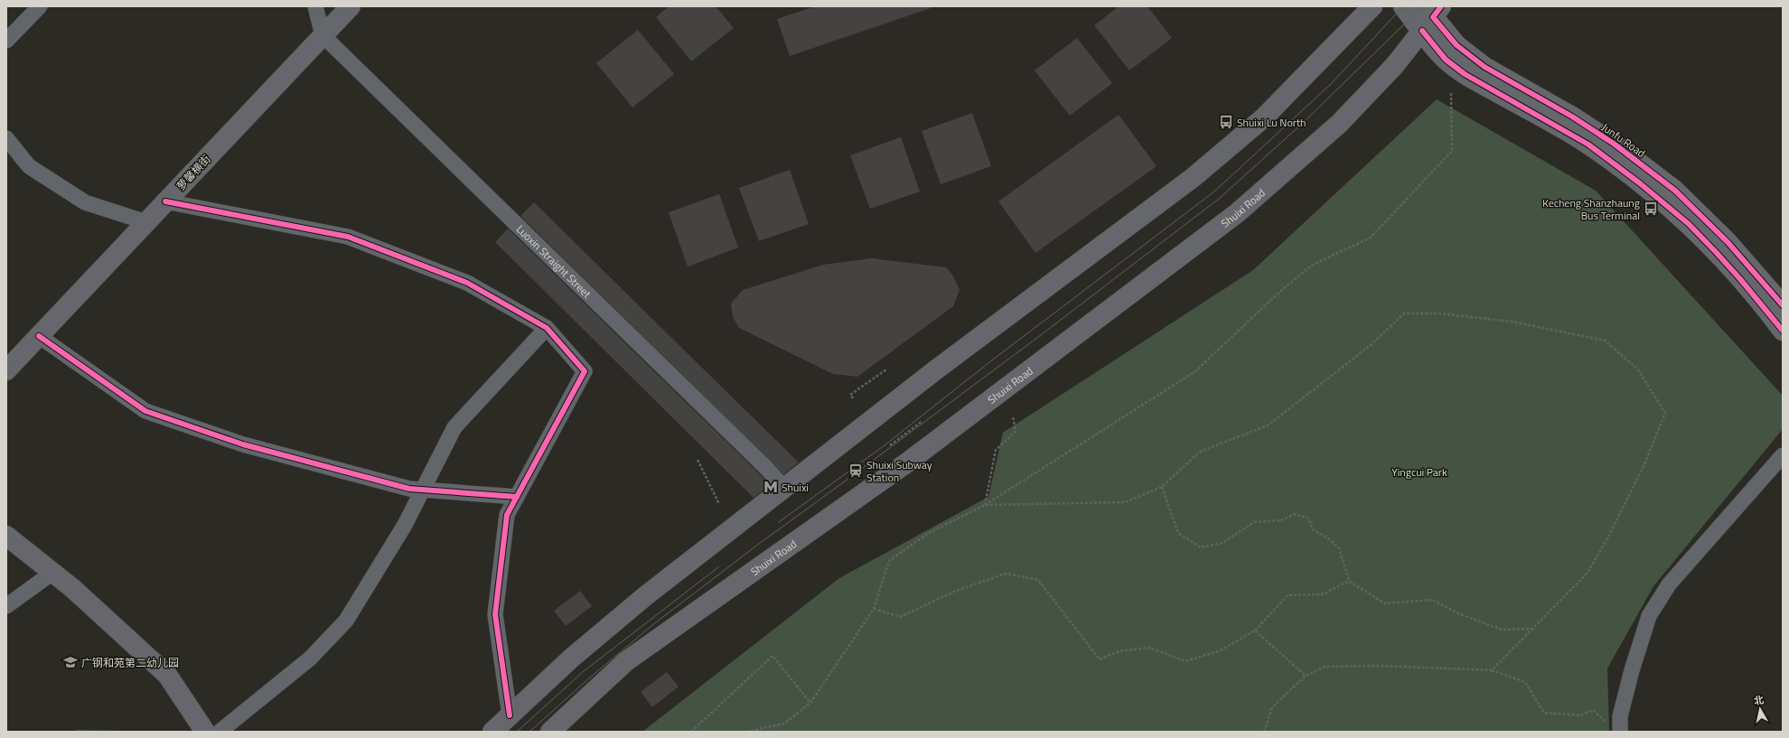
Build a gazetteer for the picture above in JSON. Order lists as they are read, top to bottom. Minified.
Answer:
{"streets":{"main road":["Junfu Road","萝馨横街","Shuixi Road"],"street":["Luoxin Straight Street"]},"crossings":[["Junfu Road","Shuixi Road"],["萝馨横街","Luoxin Straight Street"]],"parks":["Yingcui Park"],"places":{"bus stop":["Shuixi Lu North","Kecheng Shanzhaung Bus Terminal"],"station":["Shuixi Subway Station"],"metro station":["Shuixi"],"school or university":["广钢和苑第二幼儿园"]},"north":"top"}
